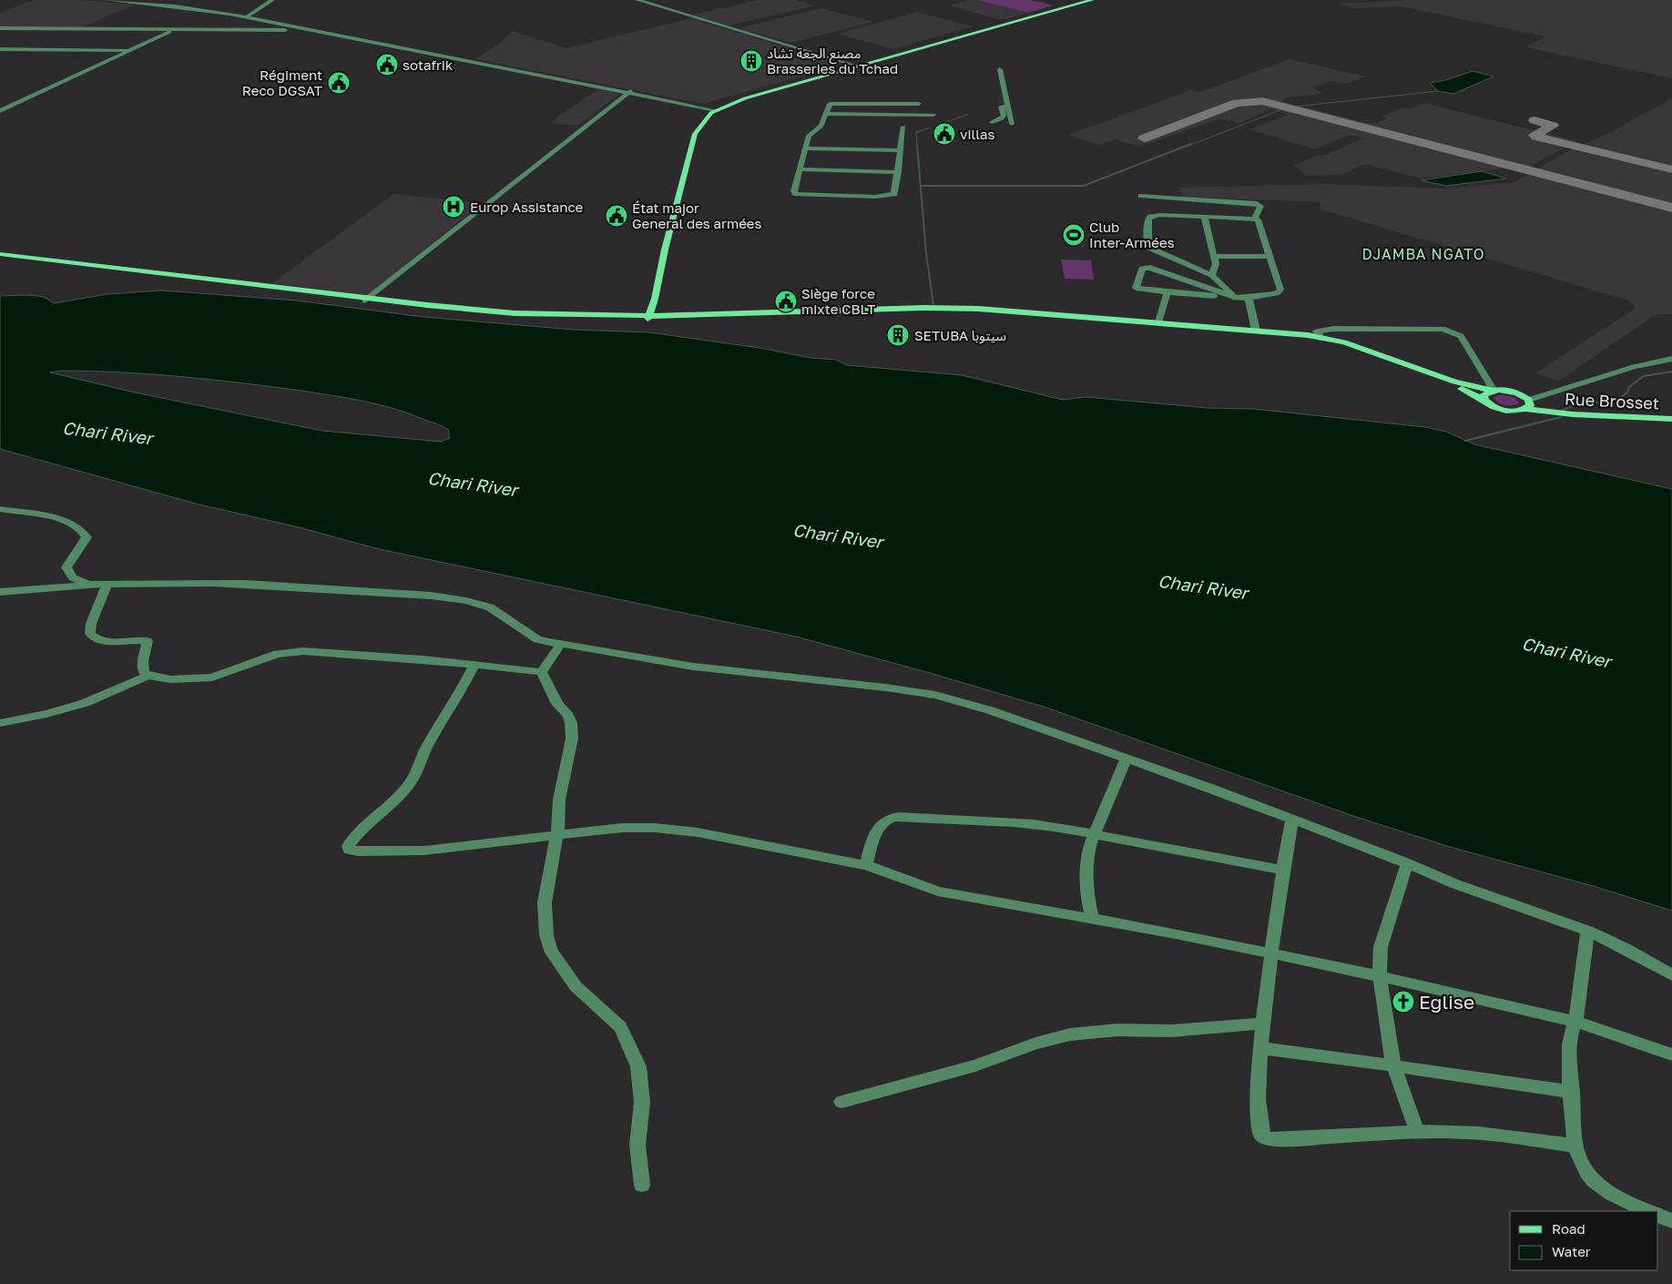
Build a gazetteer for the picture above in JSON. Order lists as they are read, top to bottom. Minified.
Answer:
{"streets":{"main road":["Rue Brosset"]},"districts":["DJAMBA NGATO"],"water":["Chari River"],"places":{"building":["مصنع الجعة تشاد Brasseries du Tchad","SETUBA سيتوبا"],"public building":["sotafrik","Régiment Reco DGSAT","villas","État major General des armées","Siège force mixte CBLT"],"hospital":["Europ Assistance"],"sports":["Club Inter-Armées"],"church":["Eglise"]},"legend":["Road","Water"]}
